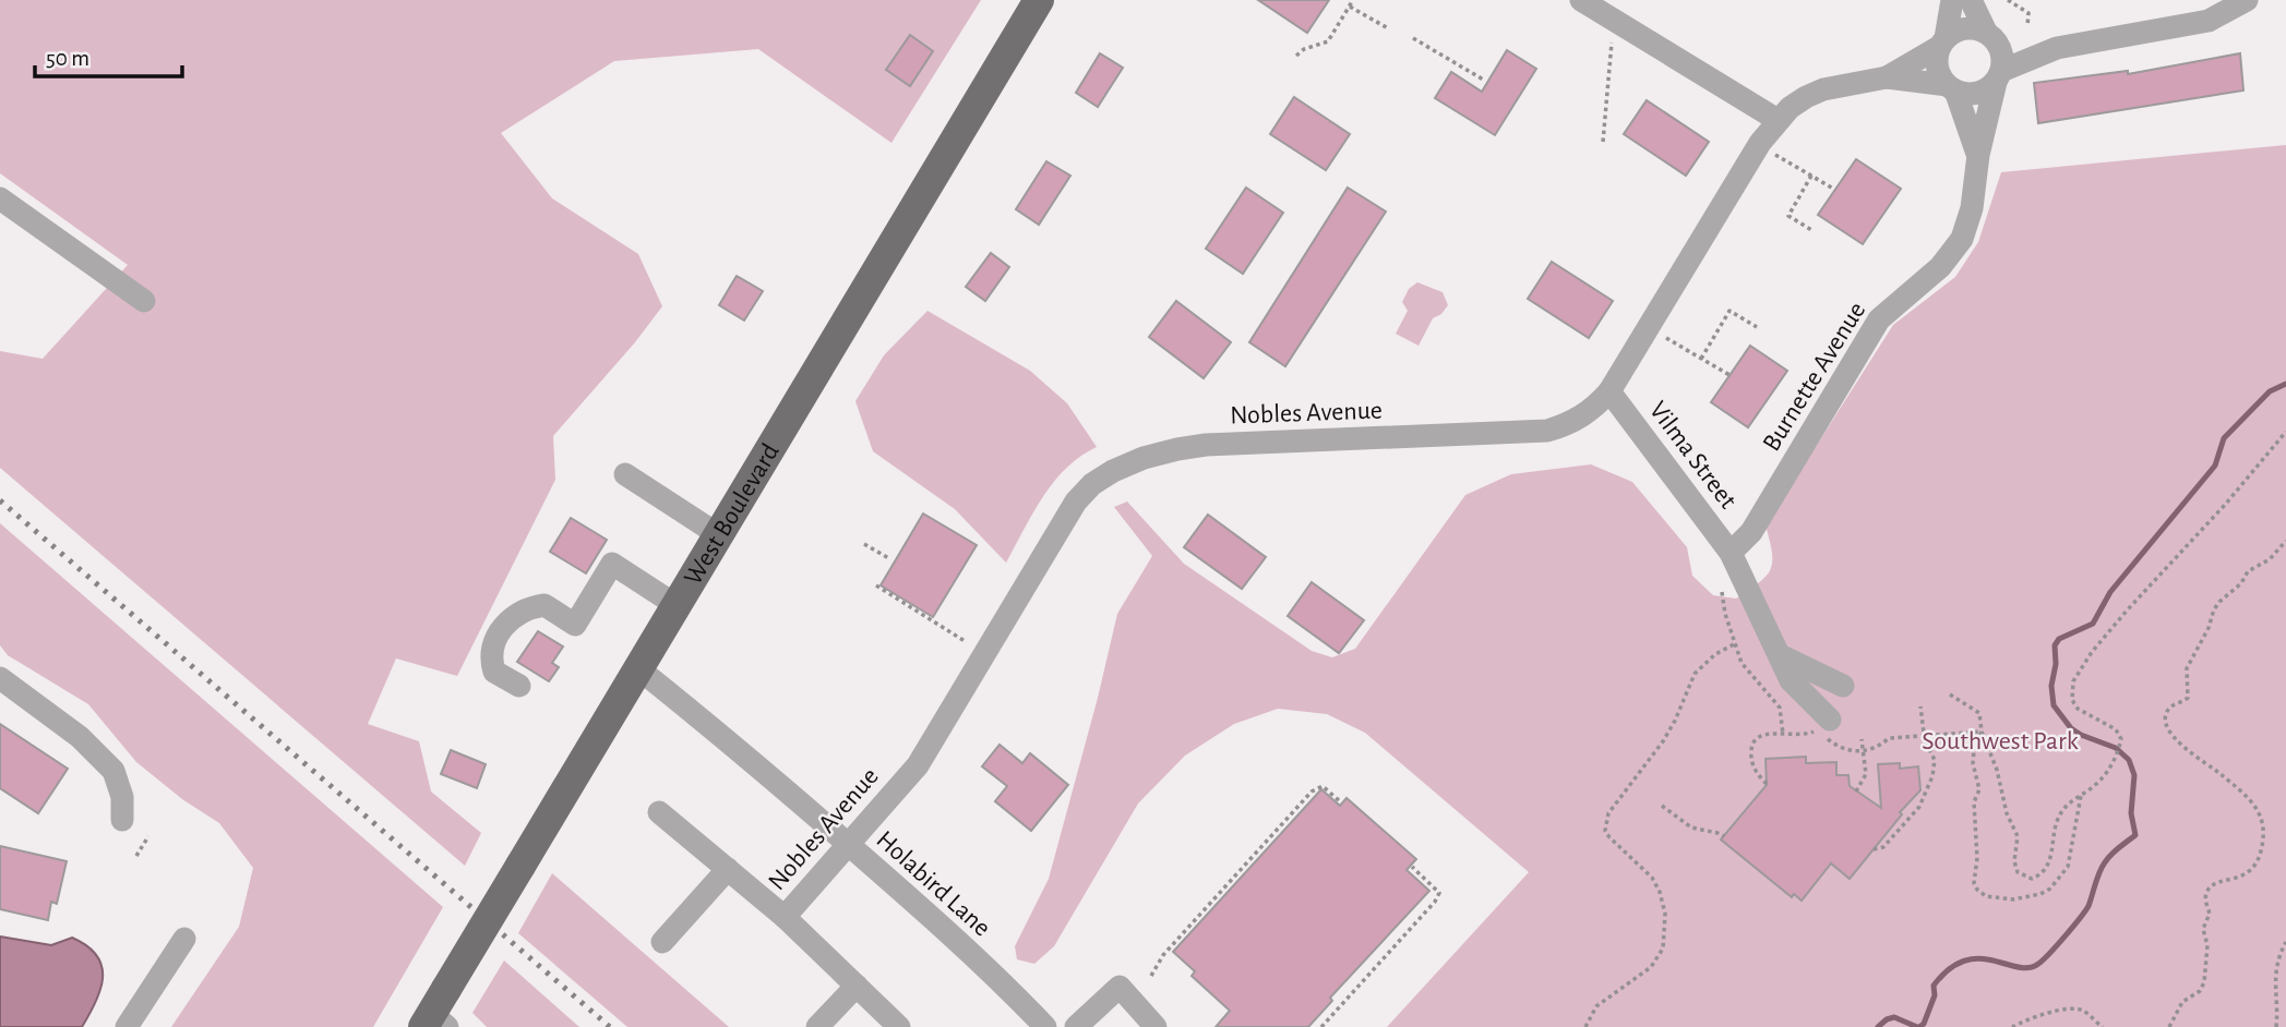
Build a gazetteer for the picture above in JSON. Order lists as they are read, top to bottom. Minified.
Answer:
{"streets":{"main road":["West Boulevard"],"street":["Burnette Avenue","Nobles Avenue","Vilma Street","Holabird Lane"]},"crossings":[["Burnette Avenue","Nobles Avenue"],["Burnette Avenue","Vilma Street"],["Nobles Avenue","Vilma Street"],["Nobles Avenue","Holabird Lane"],["West Boulevard","Holabird Lane"]],"parks":["Southwest Park"],"scale_bar":"50 m"}
